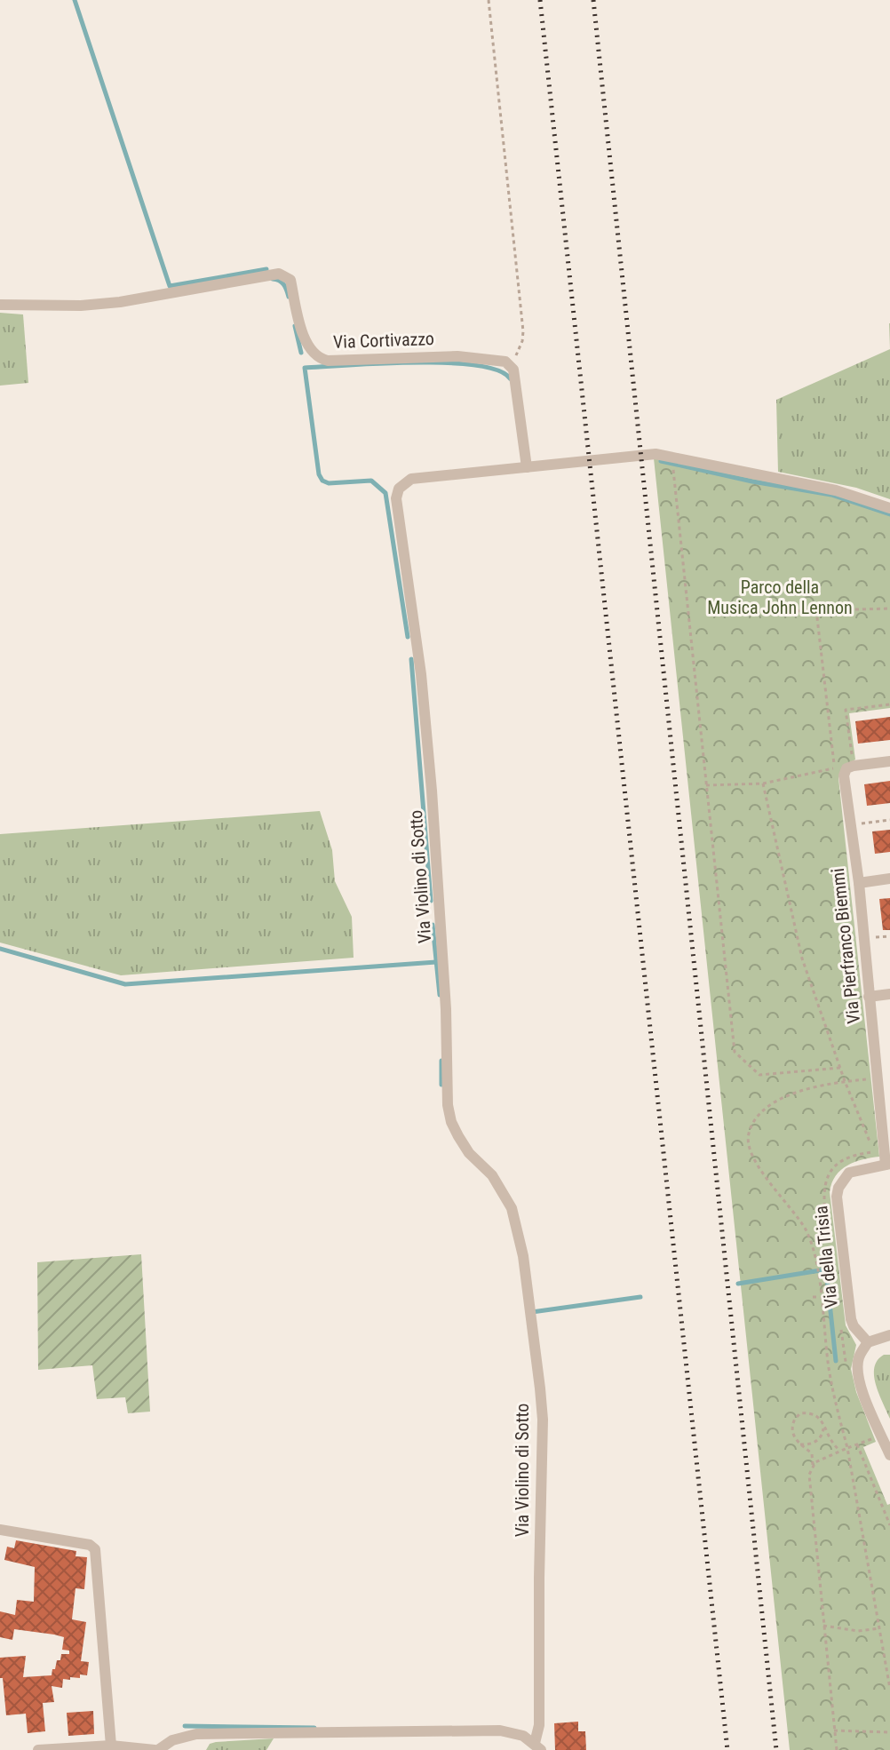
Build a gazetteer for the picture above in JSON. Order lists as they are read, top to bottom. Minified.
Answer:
{"streets":{"street":["Via Cortivazzo","Via Violino di Sotto","Via Pierfranco Biemmi","Via della Trisia"]},"crossings":[["Via Pierfranco Biemmi","Via della Trisia"]],"parks":["Parco della Musica John Lennon"]}
